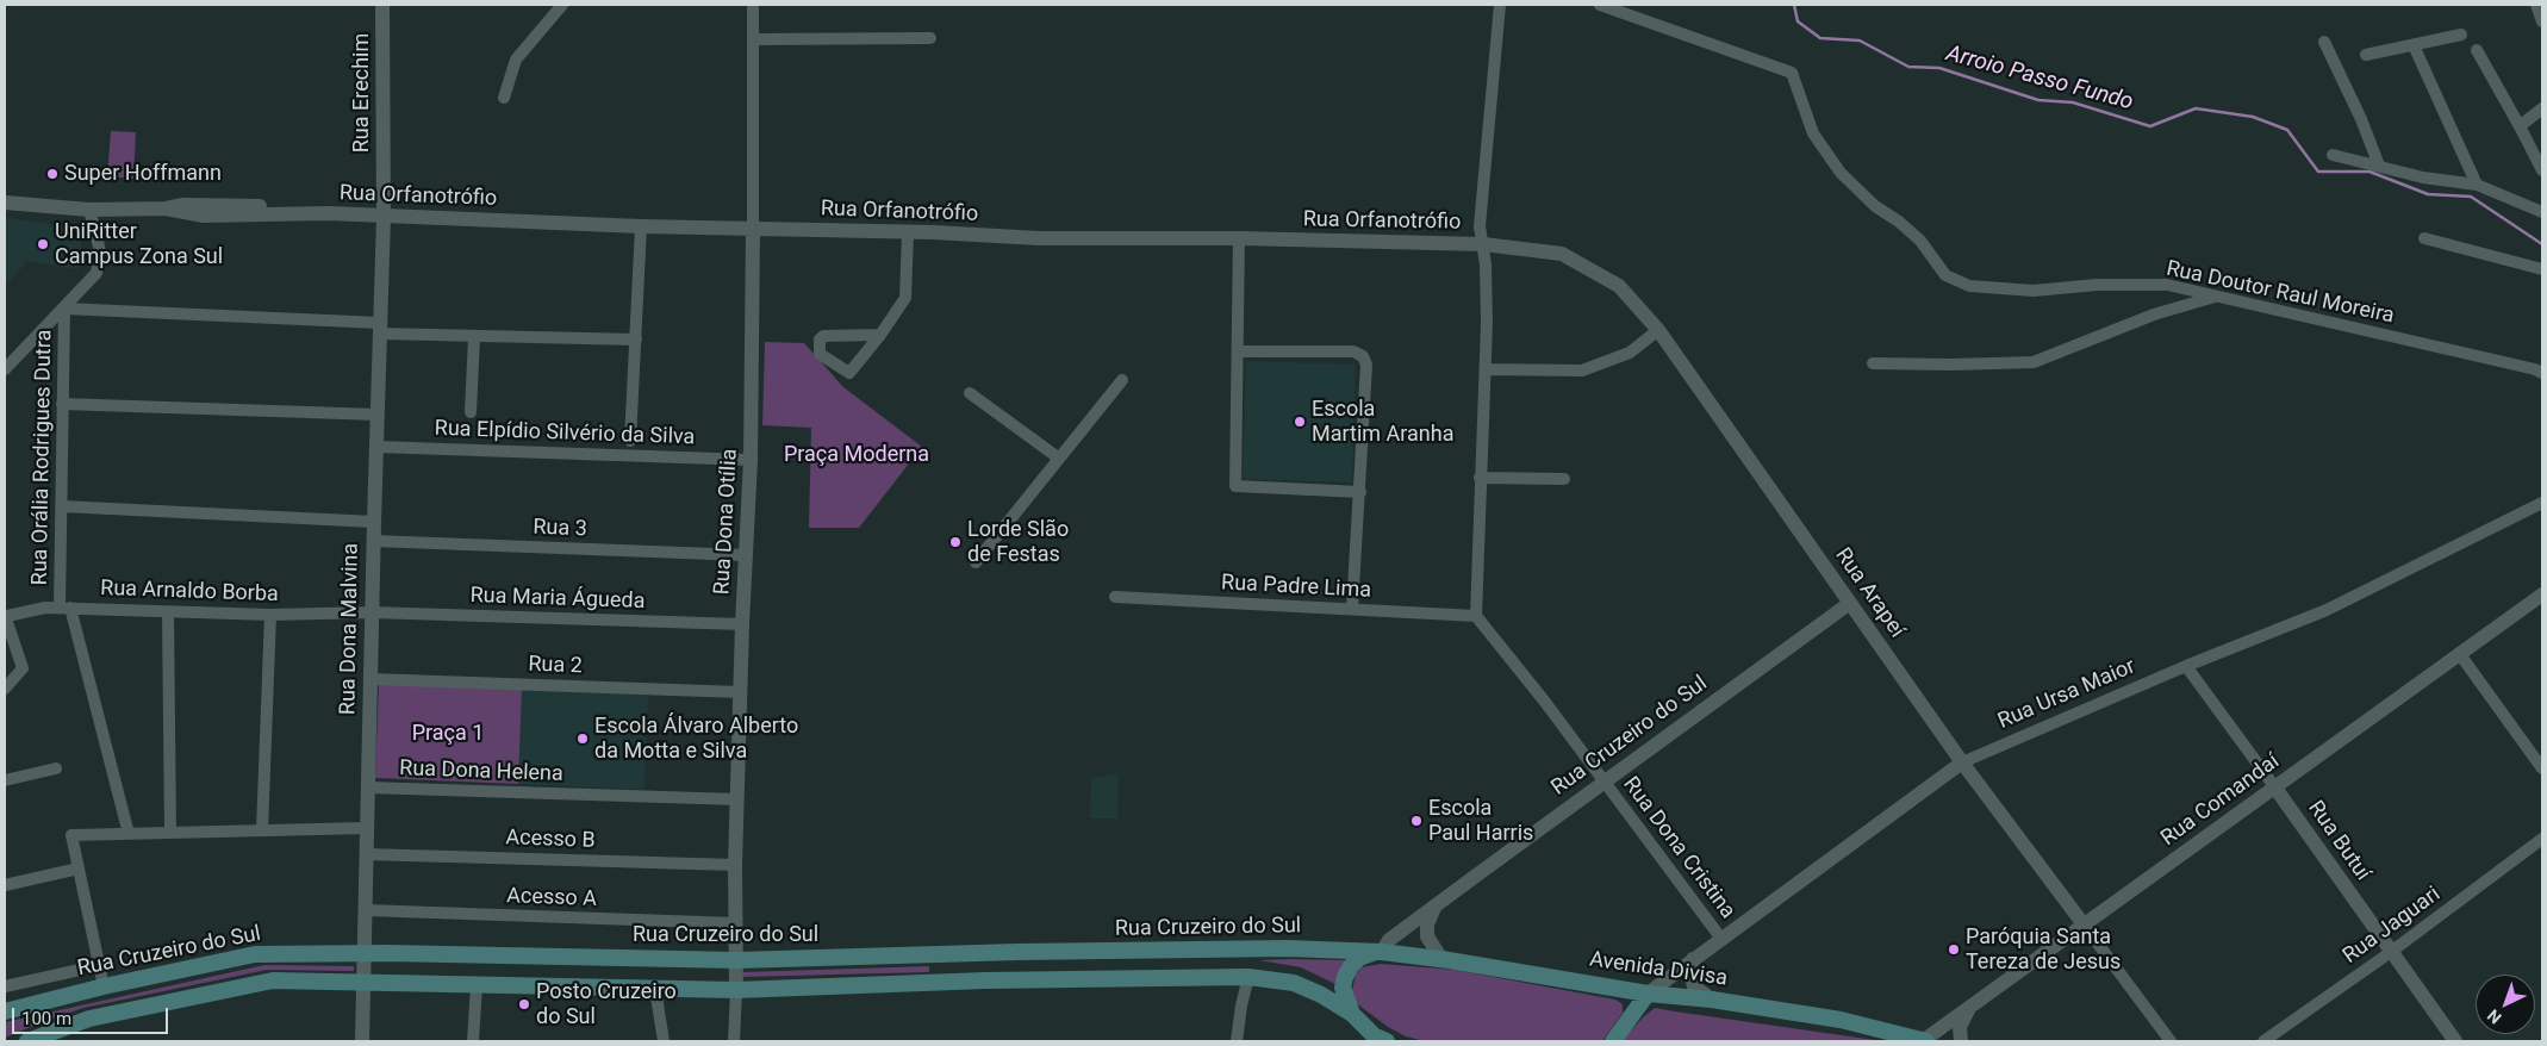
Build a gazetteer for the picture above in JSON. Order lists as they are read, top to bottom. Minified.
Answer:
{"streets":{"main road":["Rua Cruzeiro do Sul","Avenida Divisa"],"street":["Rua Erechim","Rua Orfanotrófio","Rua Doutor Raul Moreira","Rua Elpídio Silvério da Silva","Rua Orália Rodrigues Dutra","Rua Dona Otília","Rua 3","Rua Padre Lima","Rua Arnaldo Borba","Rua Arapeí","Rua Maria Águeda","Rua Dona Malvina","Rua 2","Rua Ursa Maior","Rua Dona Helena","Rua Comandaí","Acesso B","Rua Butuí","Rua Dona Cristina","Acesso A","Rua Jaguari"]},"crossings":[["Rua Erechim","Rua Orfanotrófio"],["Rua Erechim","Rua Dona Malvina"],["Rua Orfanotrófio","Rua Dona Otília"],["Rua Orfanotrófio","Rua Arapeí"],["Rua Orfanotrófio","Rua Dona Malvina"],["Rua Elpídio Silvério da Silva","Rua Dona Otília"],["Rua Elpídio Silvério da Silva","Rua Dona Malvina"],["Rua Orália Rodrigues Dutra","Rua Arnaldo Borba"],["Rua Dona Otília","Rua 3"],["Rua Dona Otília","Rua Maria Águeda"],["Rua Dona Otília","Rua 2"],["Rua Dona Otília","Rua Cruzeiro do Sul"],["Rua Dona Otília","Rua Dona Helena"],["Rua Dona Otília","Acesso B"],["Rua Dona Otília","Acesso A"],["Rua 3","Rua Dona Malvina"],["Rua Padre Lima","Rua Dona Cristina"],["Rua Arnaldo Borba","Rua Maria Águeda"],["Rua Arnaldo Borba","Rua Dona Malvina"],["Rua Arapeí","Rua Ursa Maior"],["Rua Arapeí","Rua Cruzeiro do Sul"],["Rua Arapeí","Rua Comandaí"],["Rua Maria Águeda","Rua Dona Malvina"],["Rua Dona Malvina","Rua 2"],["Rua Dona Malvina","Rua Cruzeiro do Sul"],["Rua Dona Malvina","Rua Dona Helena"],["Rua Dona Malvina","Acesso B"],["Rua Dona Malvina","Acesso A"],["Rua Ursa Maior","Rua Butuí"],["Rua Ursa Maior","Rua Dona Cristina"],["Rua Ursa Maior","Avenida Divisa"],["Rua Cruzeiro do Sul","Rua Dona Cristina"],["Rua Cruzeiro do Sul","Avenida Divisa"],["Rua Comandaí","Rua Butuí"],["Rua Comandaí","Avenida Divisa"],["Rua Butuí","Rua Jaguari"]],"water":["Arroio Passo Fundo"],"parks":["Praça Moderna","Praça 1"],"places":["Super Hoffmann","UniRitter Campus Zona Sul","Escola Martim Aranha","Lorde Slão de Festas","Escola Álvaro Alberto da Motta e Silva","Escola Paul Harris","Paróquia Santa Tereza de Jesus","Posto Cruzeiro do Sul"],"scale_bar":"100 m","north":"bottom left"}
